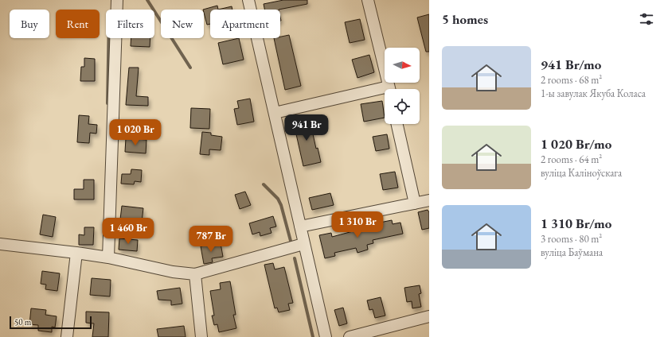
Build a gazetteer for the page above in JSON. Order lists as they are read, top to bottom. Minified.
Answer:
{"scale_bar":"50 m","north":"right","page":{"heading":"5 homes","chip":["Buy","Rent","Filters","New","Apartment"],"list":[{"name":"941 Br/mo","note":"2 rooms · 68 m² · 1-ы завулак Якуба Коласа"},{"name":"1 020 Br/mo","note":"2 rooms · 64 m² · вуліца Каліноўскага"},{"name":"1 310 Br/mo","note":"3 rooms · 80 m² · вуліца Баўмана"}],"price":["941 Br","1 020 Br","1 310 Br","1 460 Br","787 Br"],"scale":"50 m"}}
